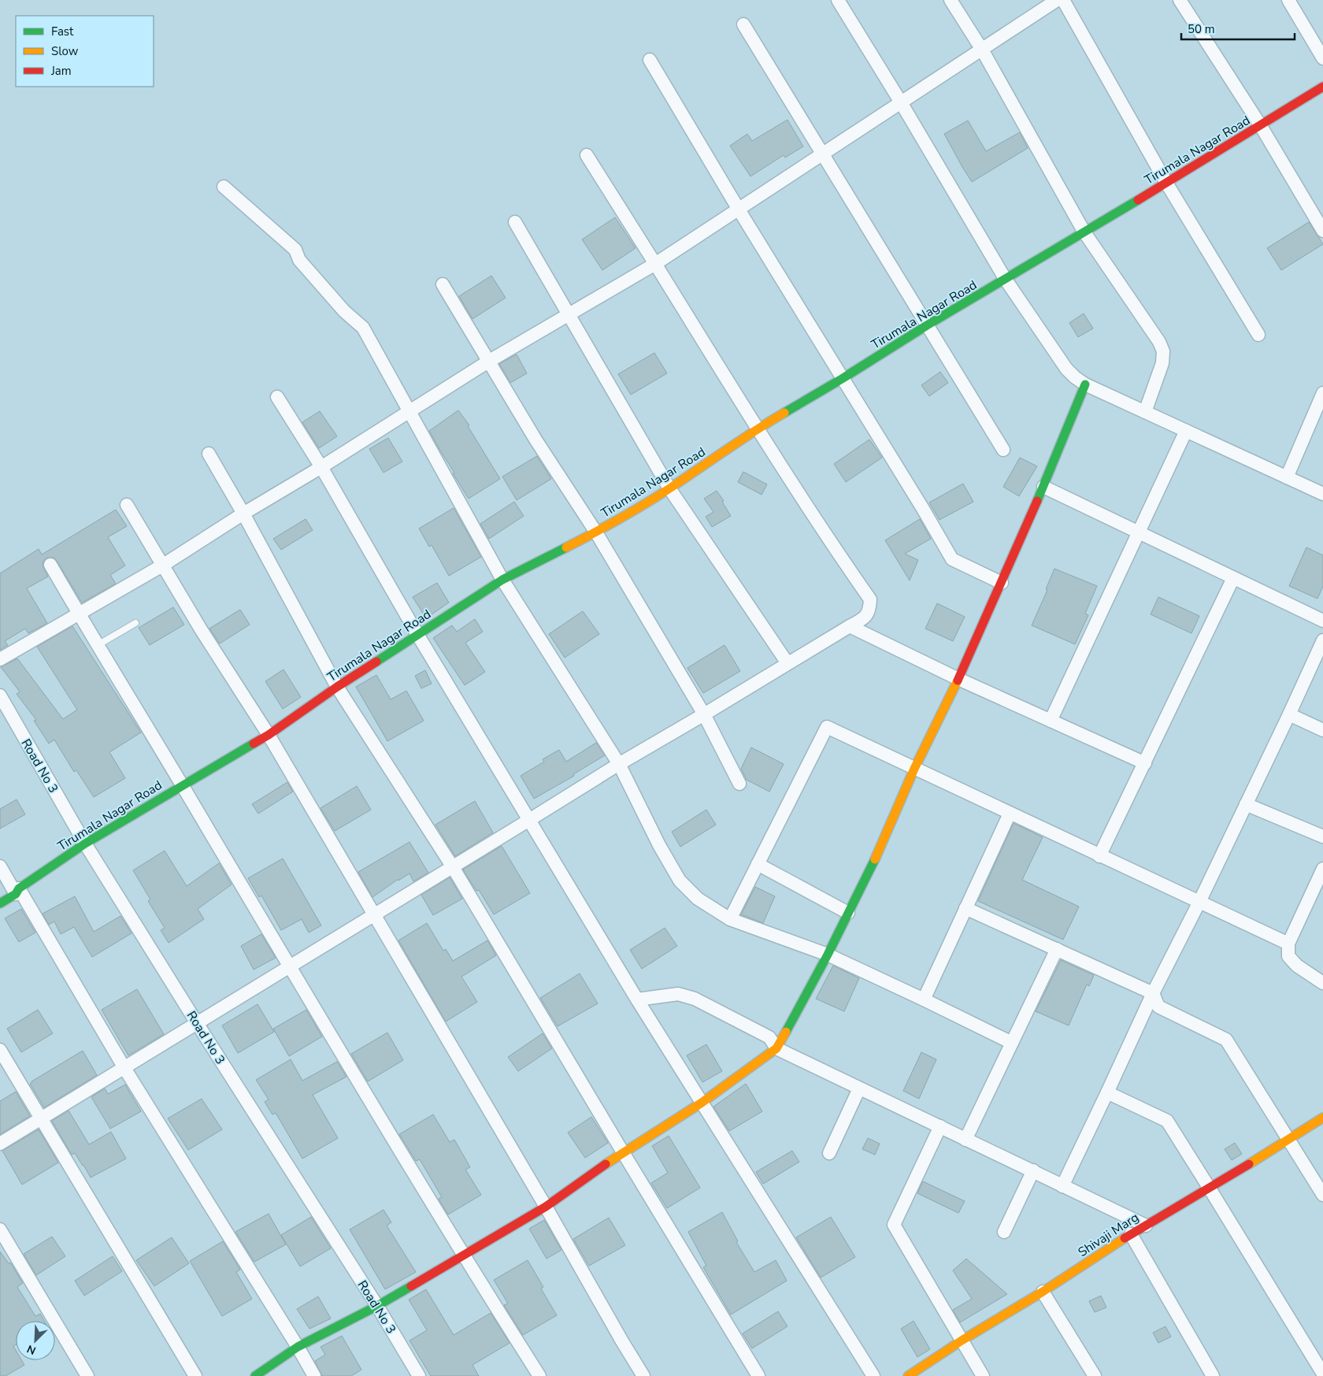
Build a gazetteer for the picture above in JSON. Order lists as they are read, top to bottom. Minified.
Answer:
{"streets":{"street":["Tirumala Nagar Road","Road No 3","Shivaji Marg"]},"crossings":[["Tirumala Nagar Road","Road No 3"]],"legend":["Fast","Slow","Jam"],"scale_bar":"50 m","north":"bottom left"}
